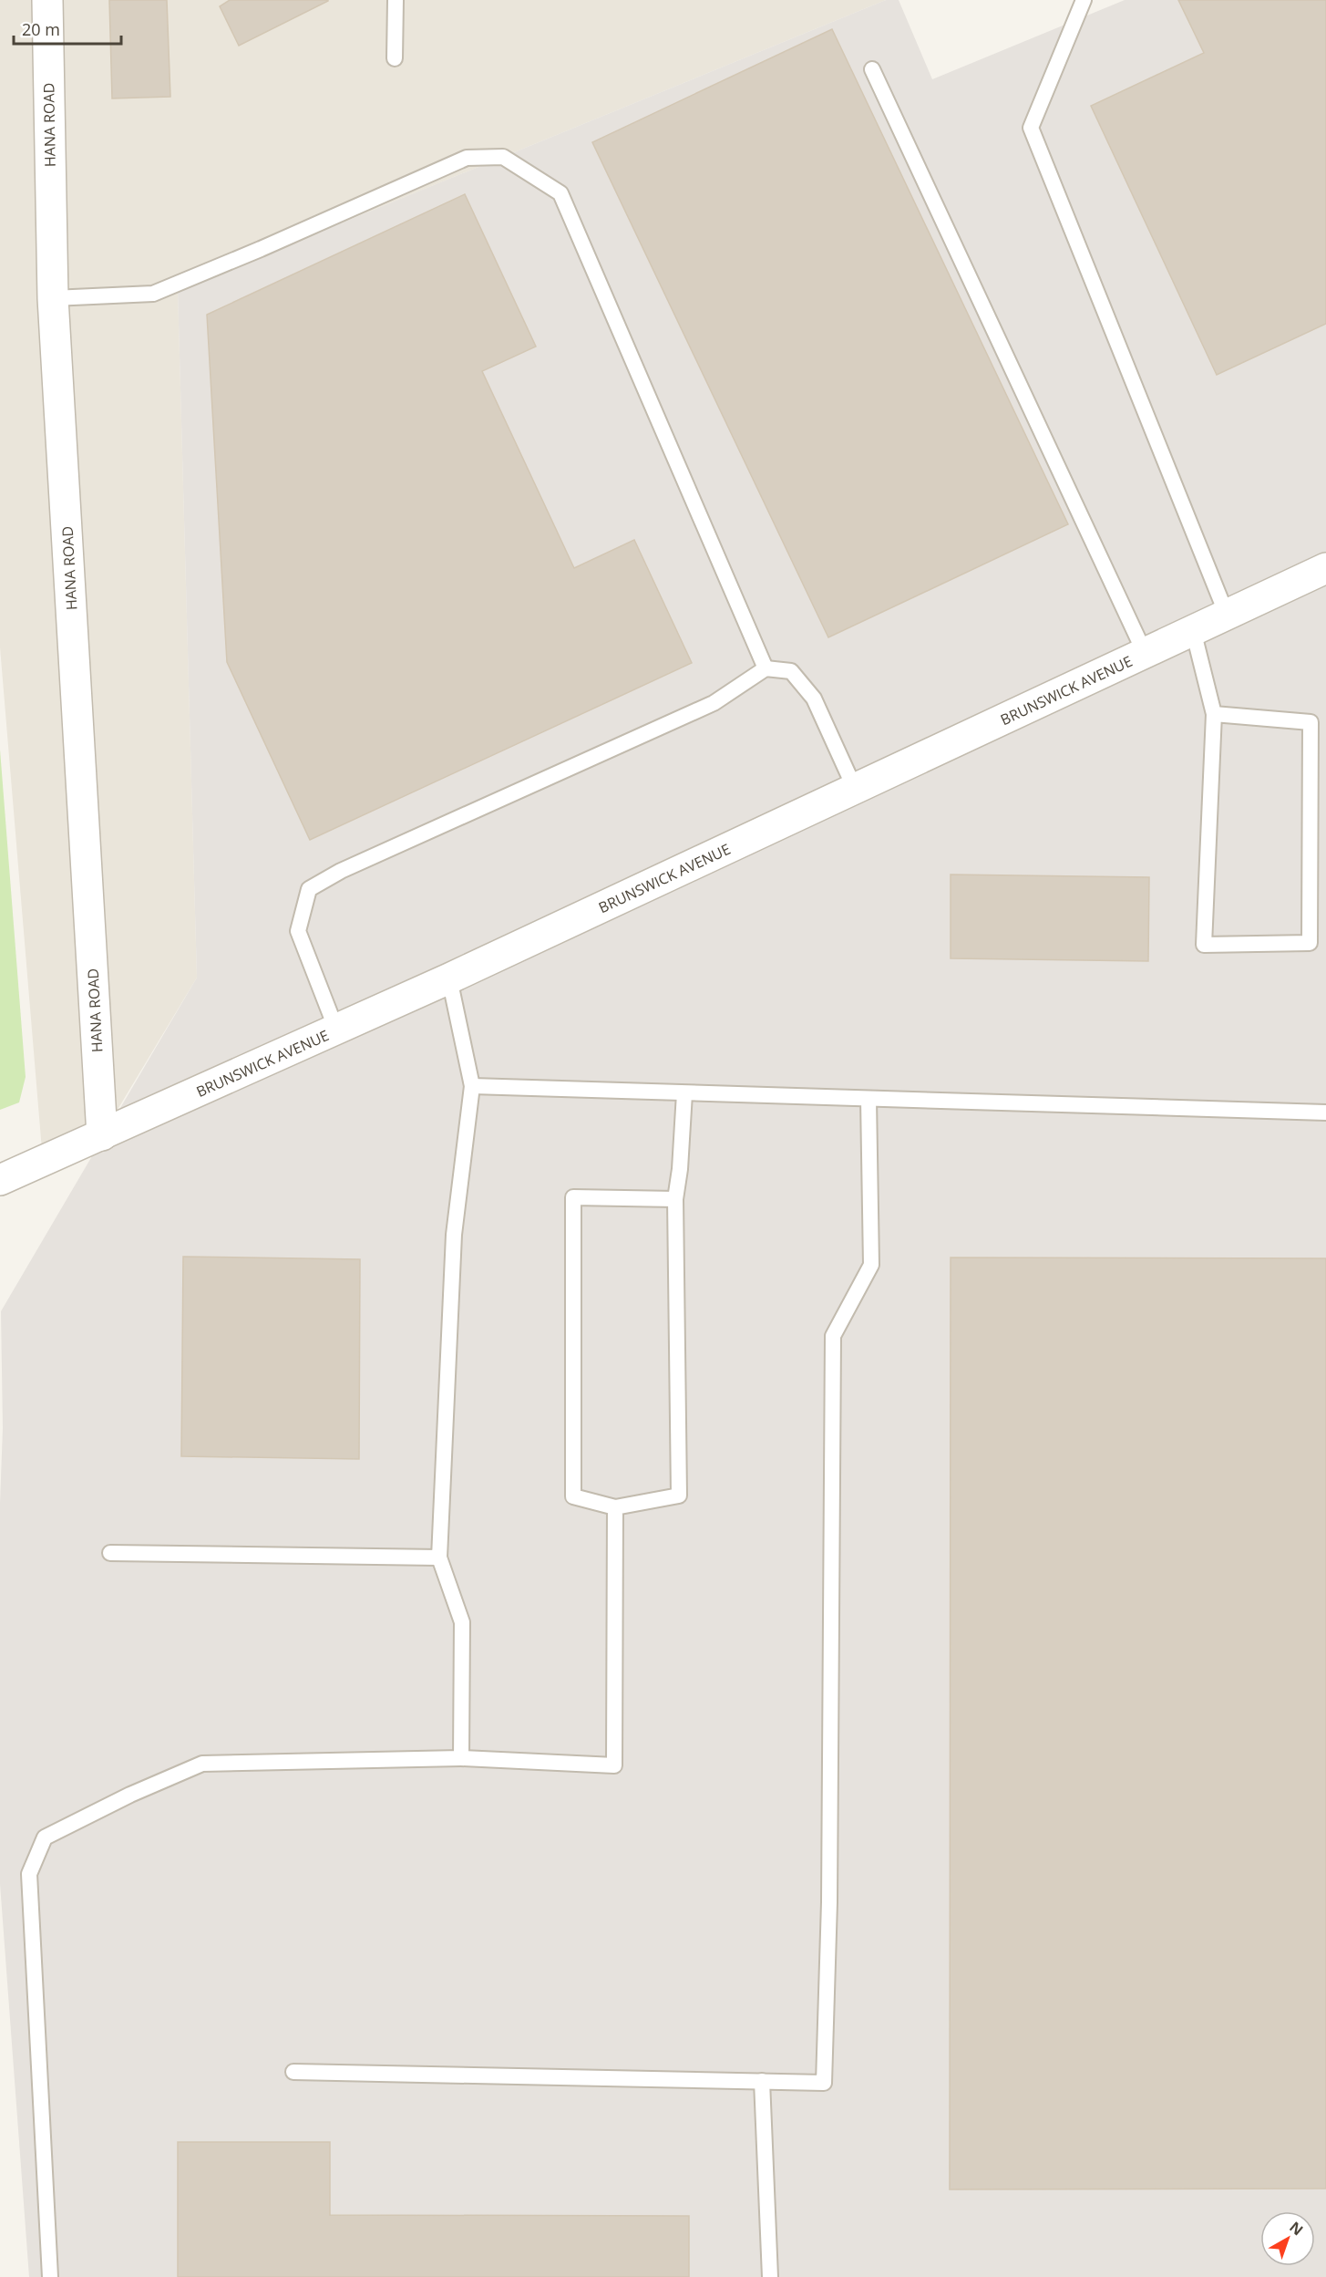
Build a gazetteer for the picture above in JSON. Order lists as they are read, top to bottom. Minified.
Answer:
{"streets":{"street":["HANA ROAD","BRUNSWICK AVENUE"]},"crossings":[["HANA ROAD","BRUNSWICK AVENUE"]],"scale_bar":"20 m","north":"top right"}
